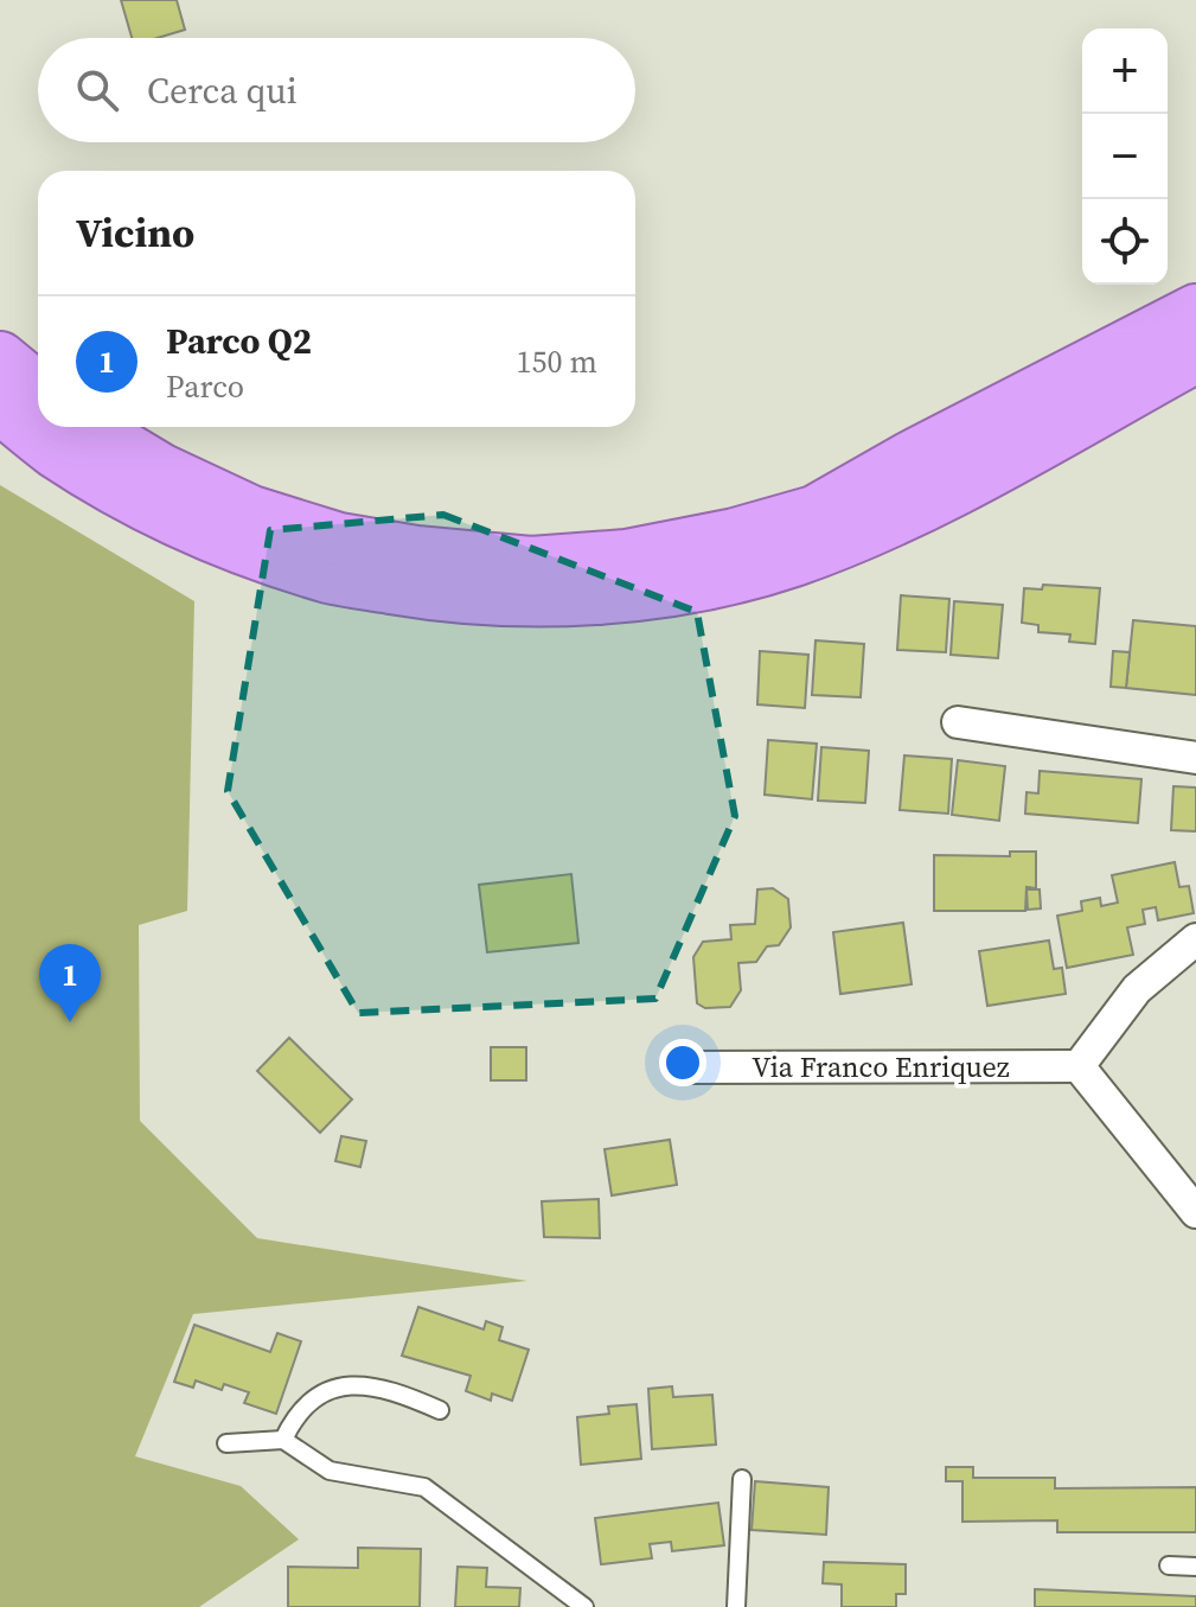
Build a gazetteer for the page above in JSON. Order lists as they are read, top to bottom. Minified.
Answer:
{"streets":{"street":["Via Franco Enriquez"]},"page":{"map_buttons":["+","−"],"search":"Cerca qui","heading":"Vicino","list":[{"mark":"1","name":"Parco Q2","note":"Parco","value":"150 m"}],"pins":"1"}}
